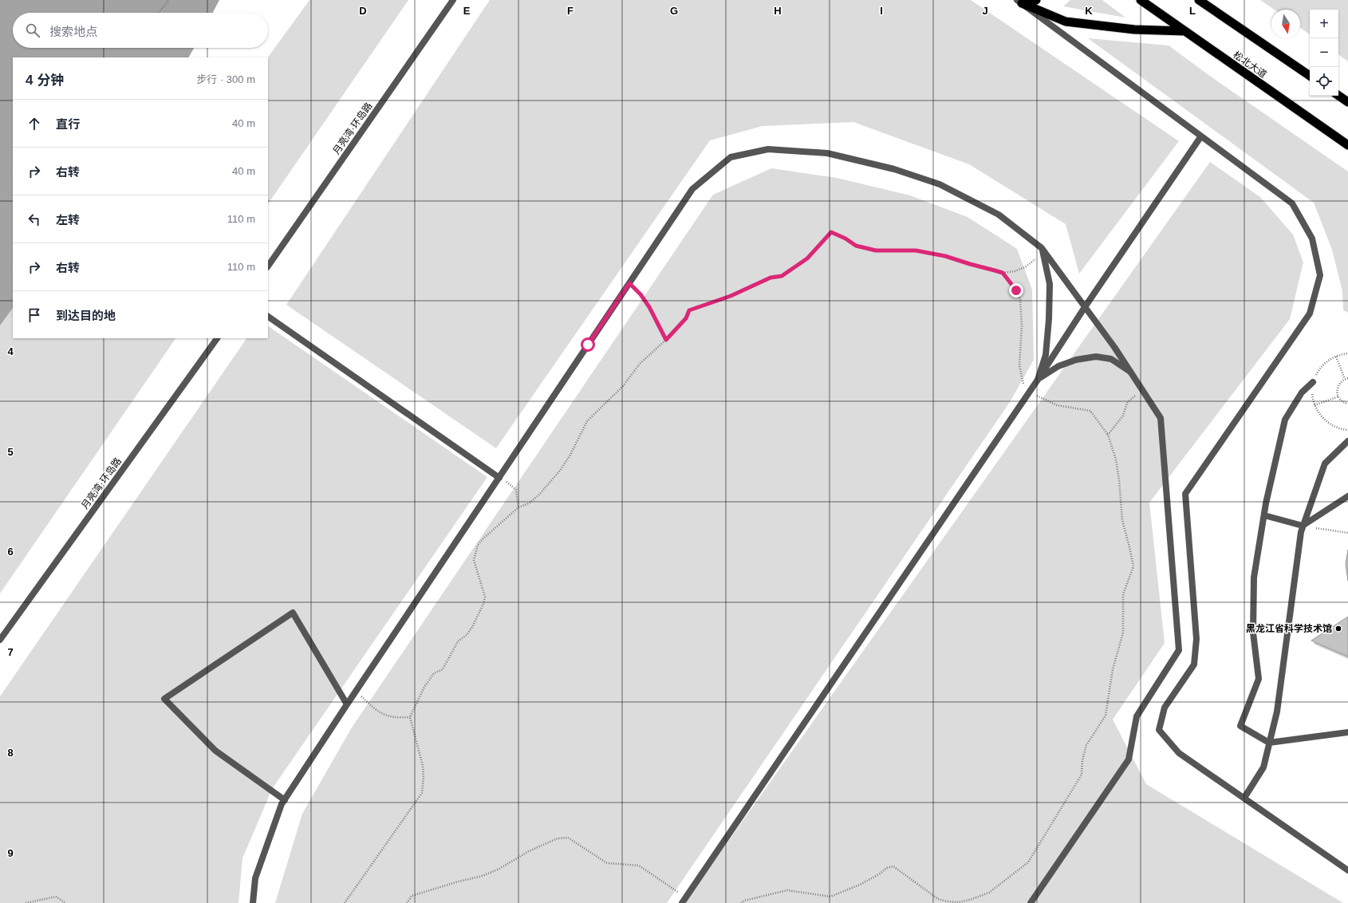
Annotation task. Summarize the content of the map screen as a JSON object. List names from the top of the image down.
{
  "streets": {
    "highway": ["松北大道"],
    "street": ["月亮湾·环岛路"]
  },
  "places": ["黑龙江省科学技术馆"],
  "north": "bottom",
  "page": {
    "map_buttons": ["+", "−"],
    "search": "搜索地点",
    "heading": ["4 分钟", "步行 · 300 m"],
    "list": [
      ["直行", "40 m"],
      ["右转", "40 m"],
      ["左转", "110 m"],
      ["右转", "110 m"],
      "到达目的地"
    ]
  },
  "grid": {
    "columns": [
      "D",
      "E",
      "F",
      "G",
      "H",
      "I",
      "J",
      "K",
      "L"
    ],
    "rows": [
      "4",
      "5",
      "6",
      "7",
      "8",
      "9"
    ]
  }
}
